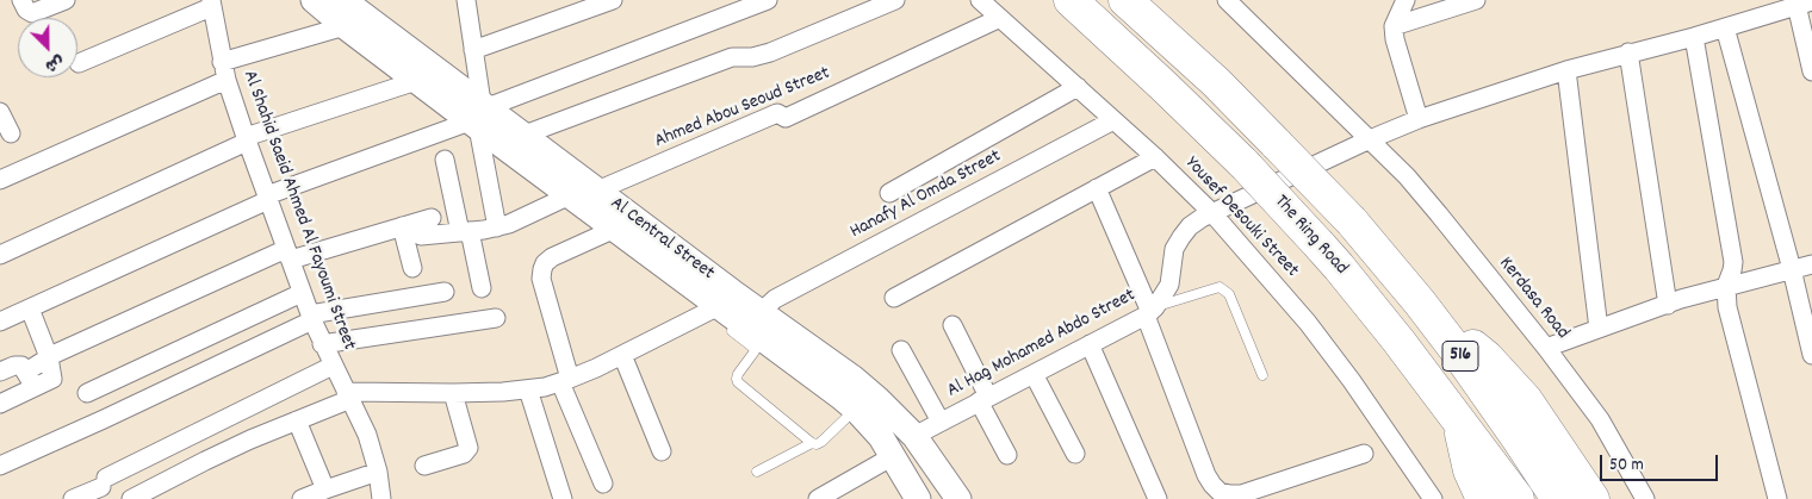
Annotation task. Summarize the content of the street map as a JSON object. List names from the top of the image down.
{
  "streets": {
    "highway": ["The Ring Road", "516"],
    "street": [
      "Ahmed Abou Seoud Street",
      "Hanafy Al Omda Street",
      "Al Shahid Saeid Ahmed Al Fayoumi Street",
      "Yousef Desouki Street",
      "Al Central Street",
      "Kerdasa Road",
      "Al Hag Mohamed Abdo Street"
    ]
  },
  "crossings": [
    ["Ahmed Abou Seoud Street", "Yousef Desouki Street"],
    ["Ahmed Abou Seoud Street", "Al Central Street"],
    ["Hanafy Al Omda Street", "Yousef Desouki Street"],
    ["Hanafy Al Omda Street", "Al Central Street"],
    ["Yousef Desouki Street", "Al Hag Mohamed Abdo Street"],
    ["Al Central Street", "Al Hag Mohamed Abdo Street"],
    ["Kerdasa Road", "Al Hag Mohamed Abdo Street"]
  ],
  "scale_bar": "50 m",
  "north": "bottom right"
}
